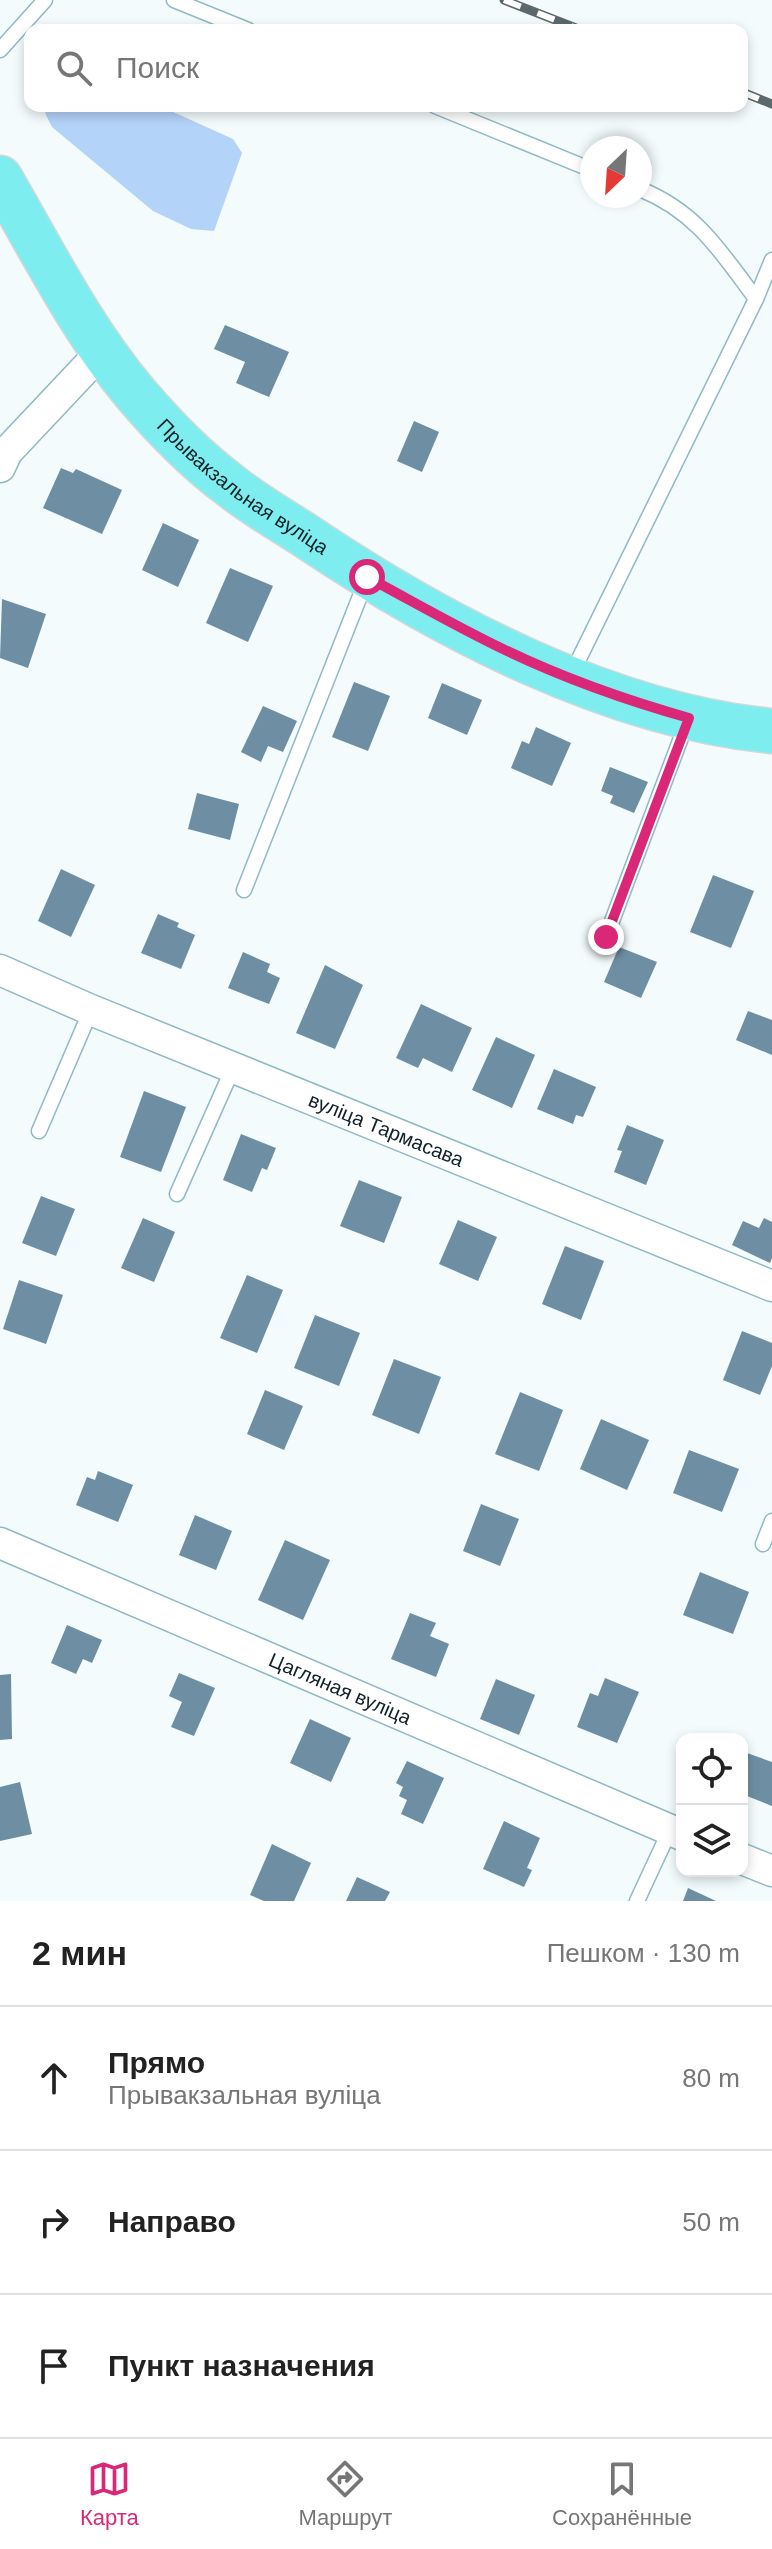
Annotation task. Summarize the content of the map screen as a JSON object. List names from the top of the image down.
{
  "streets": {
    "main road": ["Прывакзальная вуліца"],
    "street": ["вуліца Тармасава", "Цагляная вуліца"]
  },
  "north": "bottom left",
  "page": {
    "search": "Поиск",
    "heading": ["2 мин", "Пешком · 130 m"],
    "list": [
      ["Прямо", "Прывакзальная вуліца", "80 m"],
      ["Направо", "50 m"],
      "Пункт назначения"
    ],
    "nav": ["Карта", "Маршрут", "Сохранённые"]
  }
}
